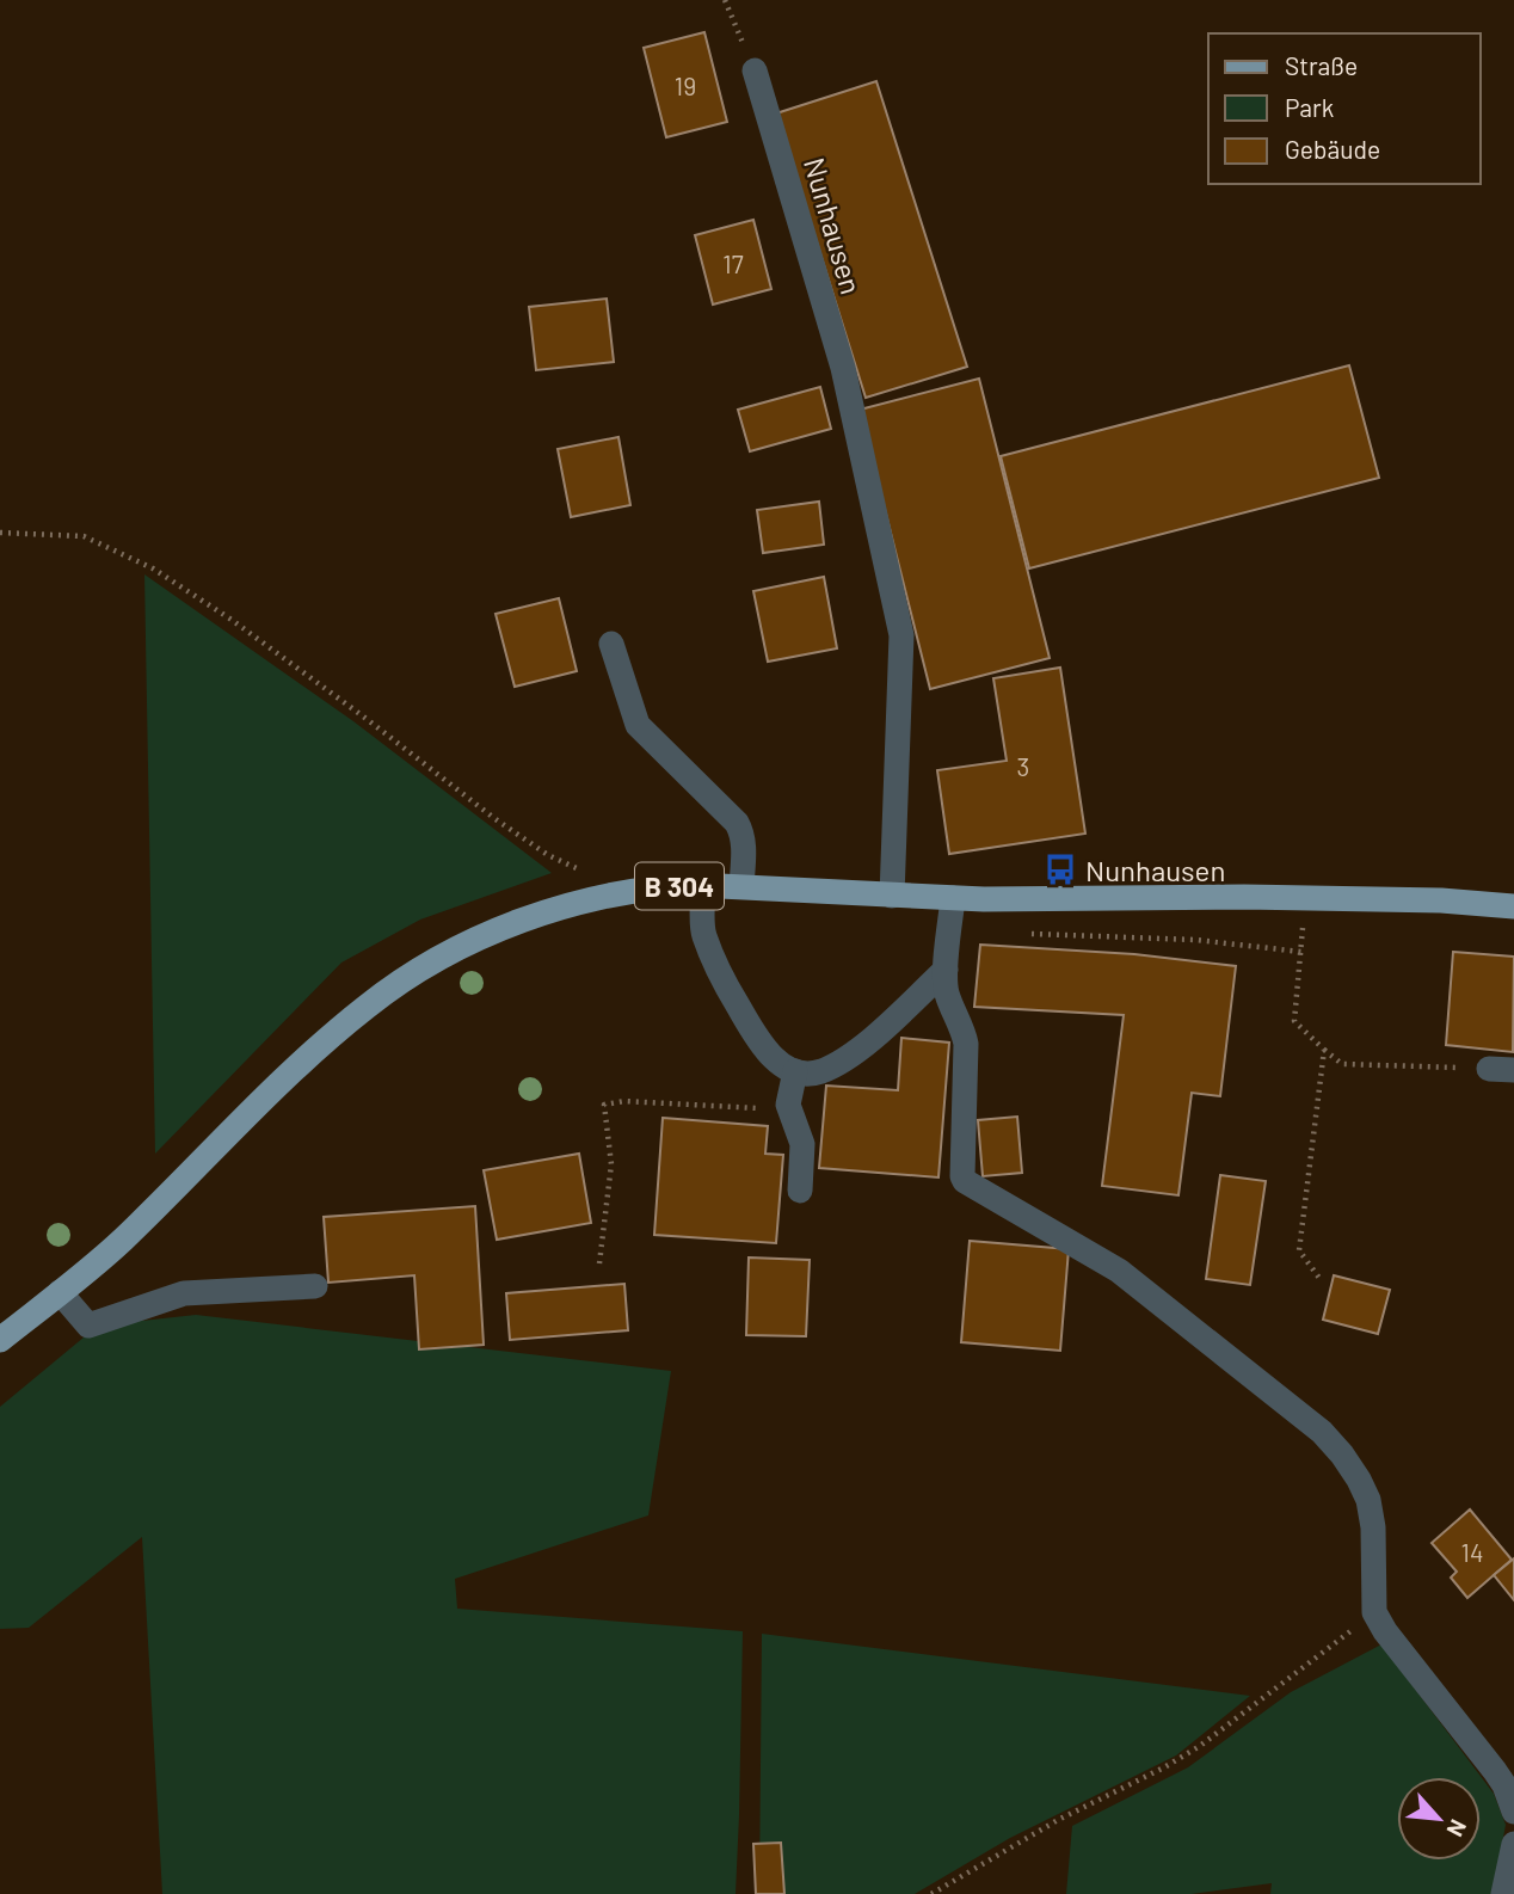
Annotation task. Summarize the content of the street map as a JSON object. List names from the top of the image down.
{
  "streets": {
    "main road": ["B 304"],
    "street": ["Nunhausen"]
  },
  "crossings": [
    ["Nunhausen", "B 304"]
  ],
  "places": {
    "bus stop": ["Nunhausen"]
  },
  "house_numbers": [
    "19",
    "17",
    "3",
    "14"
  ],
  "legend": ["Straße", "Park", "Gebäude"],
  "north": "bottom right"
}
